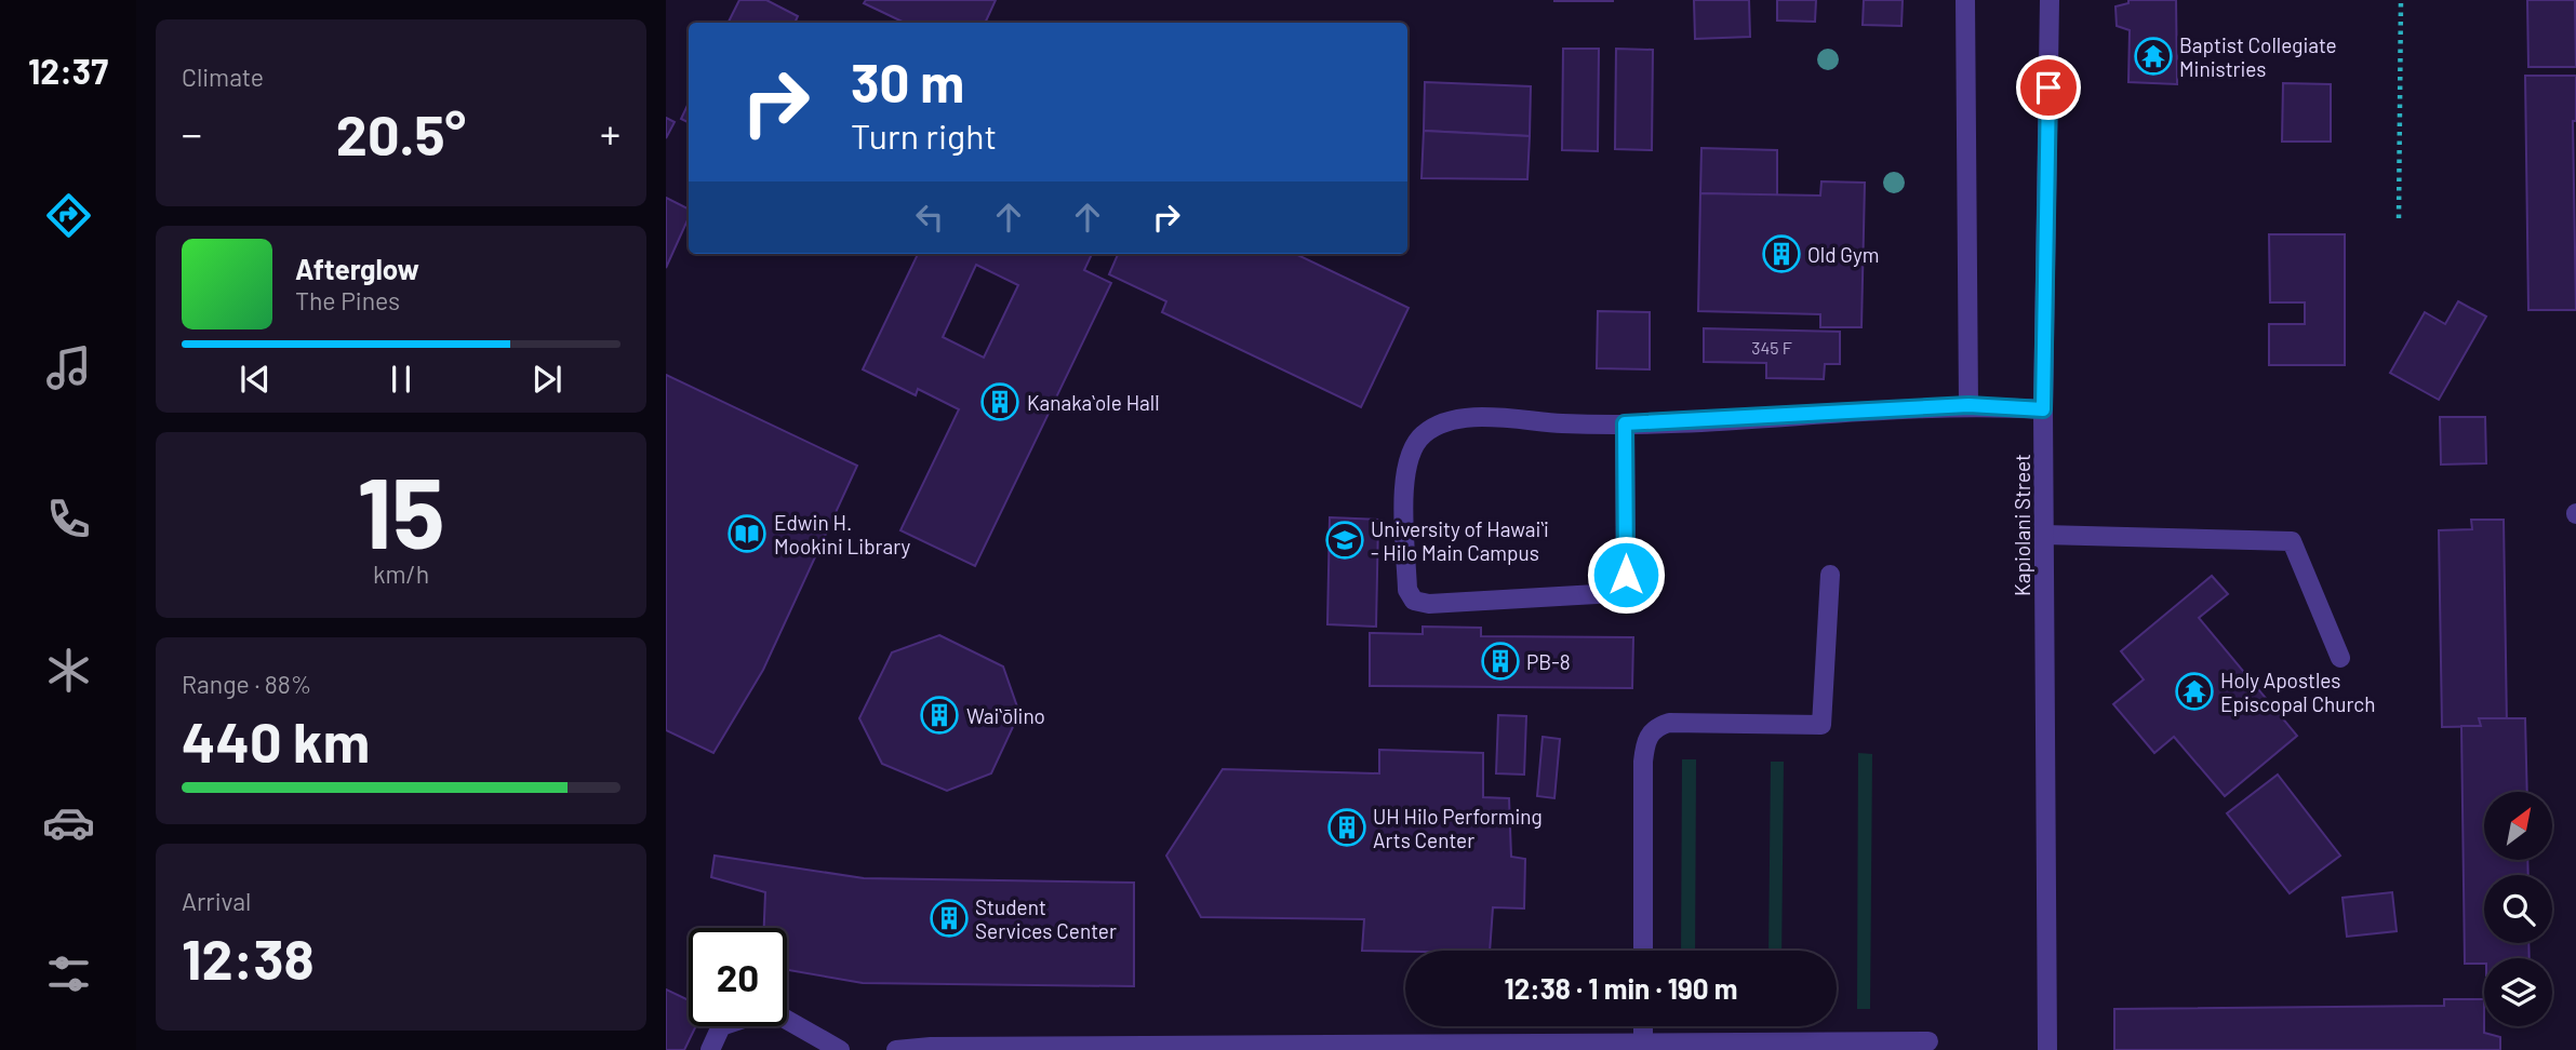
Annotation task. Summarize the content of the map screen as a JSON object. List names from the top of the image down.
{
  "streets": {
    "street": ["Kapiolani Street"]
  },
  "places": {
    "temple": ["Baptist Collegiate Ministries", "Holy Apostles Episcopal Church"],
    "building": [
      "Old Gym",
      "Kanakaʻole Hall",
      "PB-8",
      "Waiʻōlino",
      "UH Hilo Performing Arts Center",
      "Student Services Center"
    ],
    "library": ["Edwin H. Mookini Library"],
    "school or university": ["University of Hawaiʻi - Hilo Main Campus"]
  },
  "house_numbers": ["345 F"],
  "north": "top right",
  "page": {
    "tabs": "12:37",
    "tile": [
      "Climate",
      ["15", "km/h"],
      ["Range · 88%", "440 km"],
      ["Arrival", "12:38"]
    ],
    "turn": ["30 m", "Turn right"],
    "heat": ["−", "20.5°", "+"],
    "song": ["Afterglow", "The Pines"],
    "limit": "20",
    "trip": "12:38 · 1 min · 190 m"
  }
}
